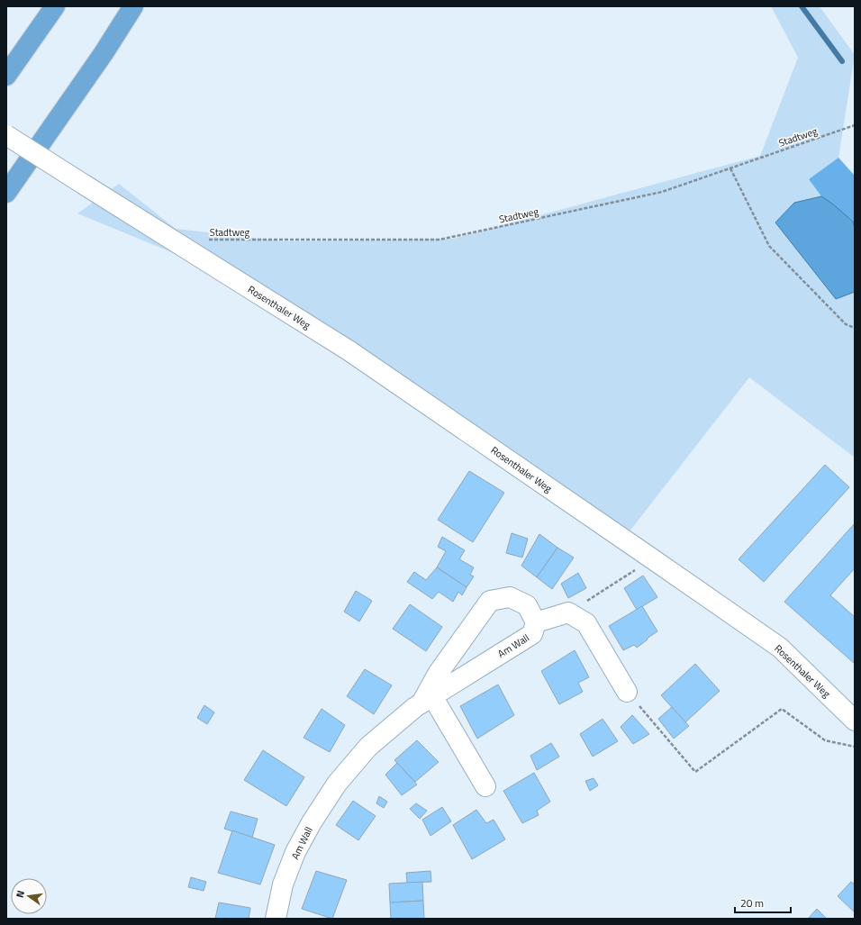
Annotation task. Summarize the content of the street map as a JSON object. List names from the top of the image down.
{
  "streets": {
    "street": ["Rosenthaler Weg", "Am Wall"],
    "path": ["Stadtweg"]
  },
  "scale_bar": "20 m",
  "north": "left"
}
